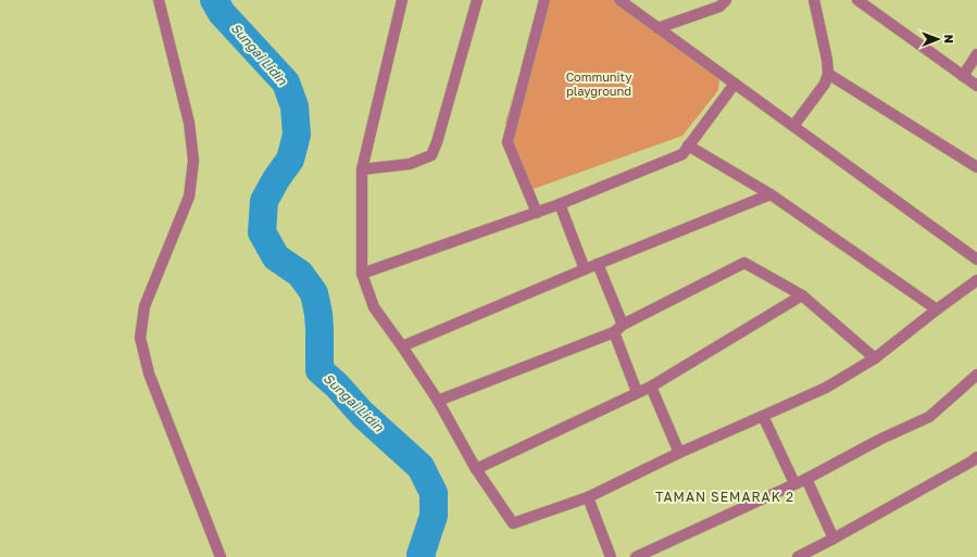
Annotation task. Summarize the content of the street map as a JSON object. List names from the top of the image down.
{
  "districts": ["TAMAN SEMARAK 2"],
  "water": ["Sungai Lidin"],
  "parks": ["Community playground"],
  "north": "right"
}
